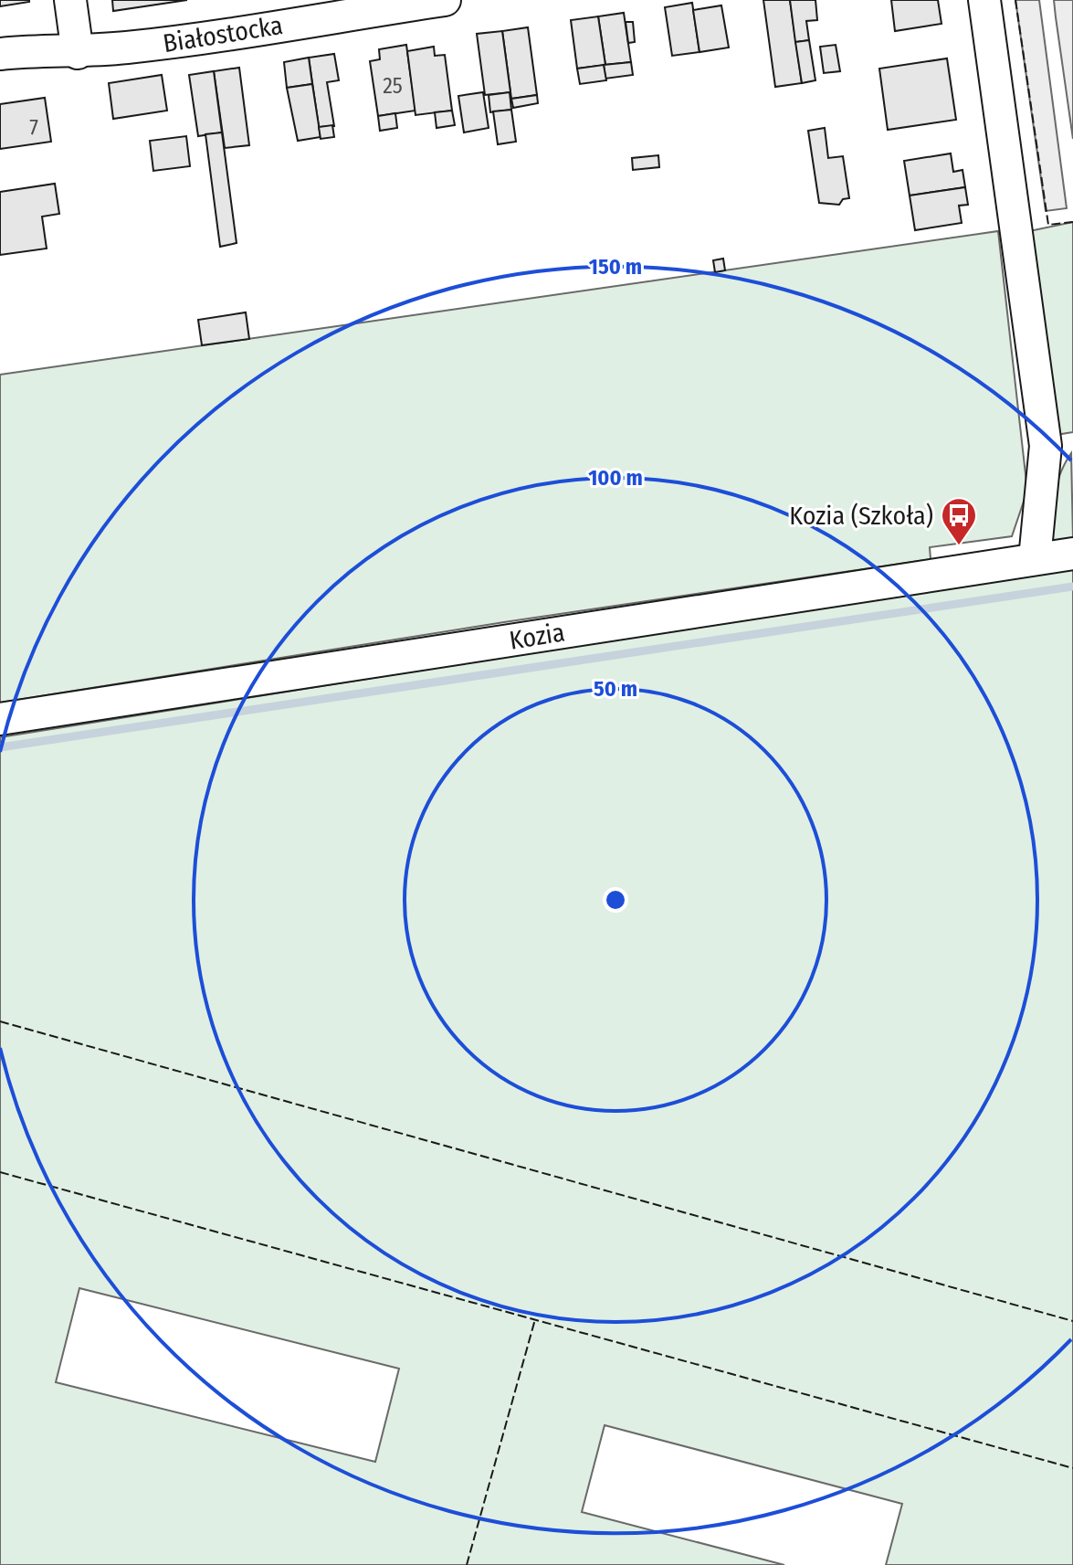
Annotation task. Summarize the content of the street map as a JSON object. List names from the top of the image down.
{
  "streets": {
    "street": ["Białostocka", "Kozia"]
  },
  "places": {
    "bus stop": ["Kozia (Szkoła)"]
  },
  "house_numbers": ["25", "7"],
  "rings": ["150 m", "100 m", "50 m"]
}
